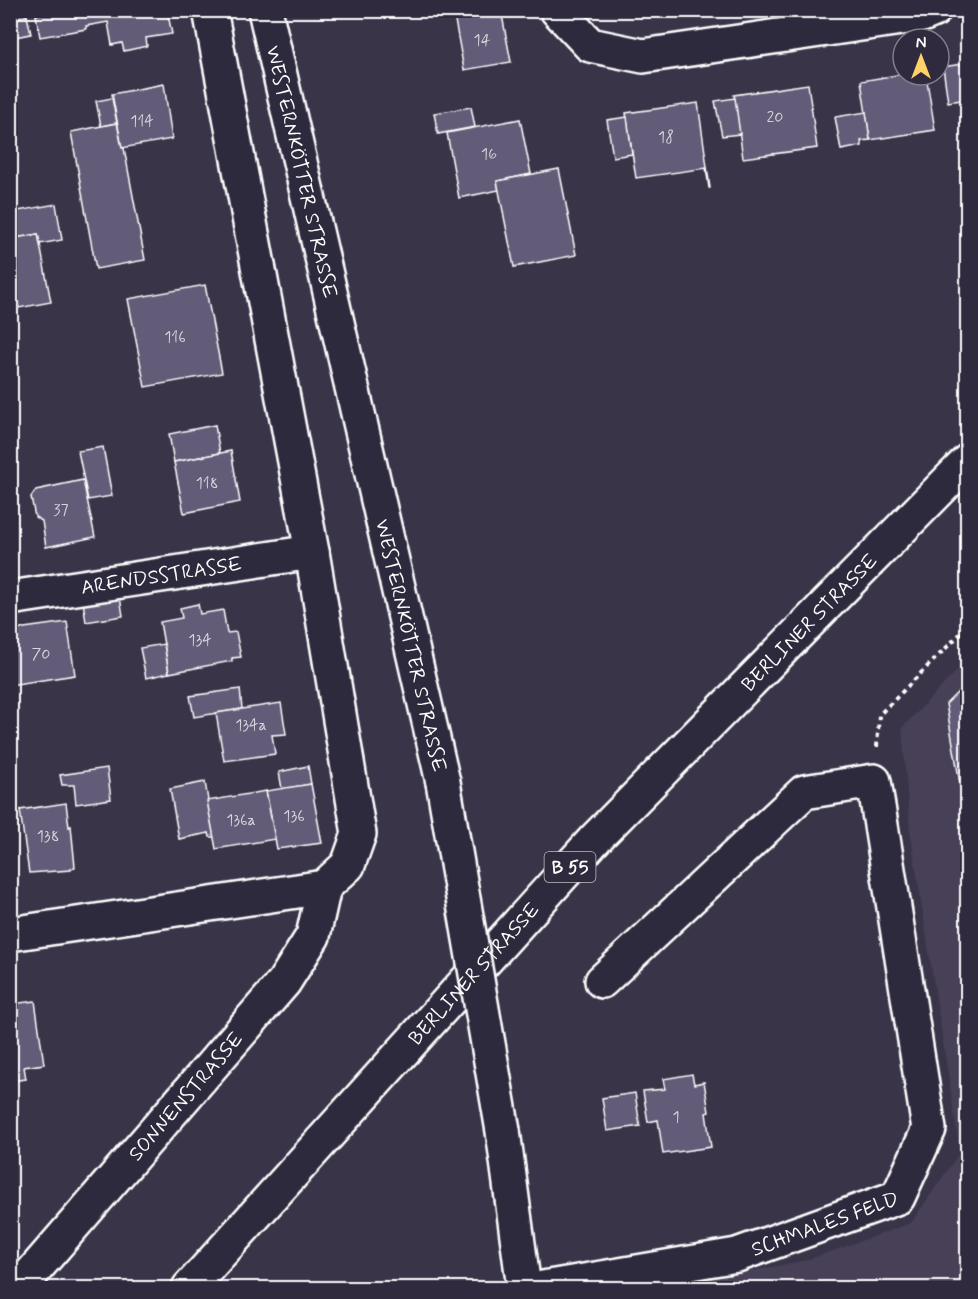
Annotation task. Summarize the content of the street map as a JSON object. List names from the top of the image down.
{
  "streets": {
    "street": [
      "WESTERNKÖTTER STRASSE",
      "ARENDSSTRASSE",
      "BERLINER STRASSE",
      "B 55",
      "SONNENSTRASSE",
      "SCHMALES FELD"
    ]
  },
  "house_numbers": [
    "14",
    "20",
    "114",
    "18",
    "16",
    "116",
    "118",
    "37",
    "134",
    "70",
    "134a",
    "136",
    "136a",
    "138",
    "1"
  ],
  "north": "top"
}
